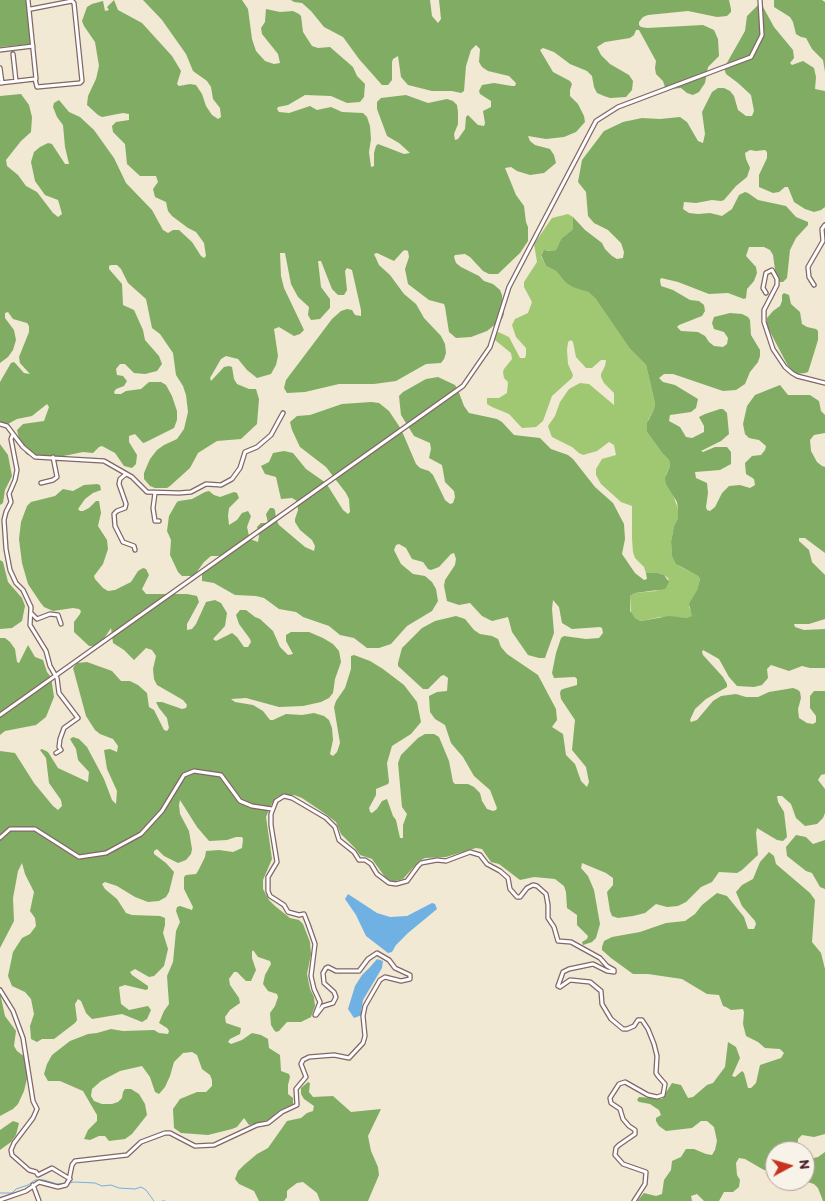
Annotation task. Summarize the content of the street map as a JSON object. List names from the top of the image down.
{
  "north": "right"
}
